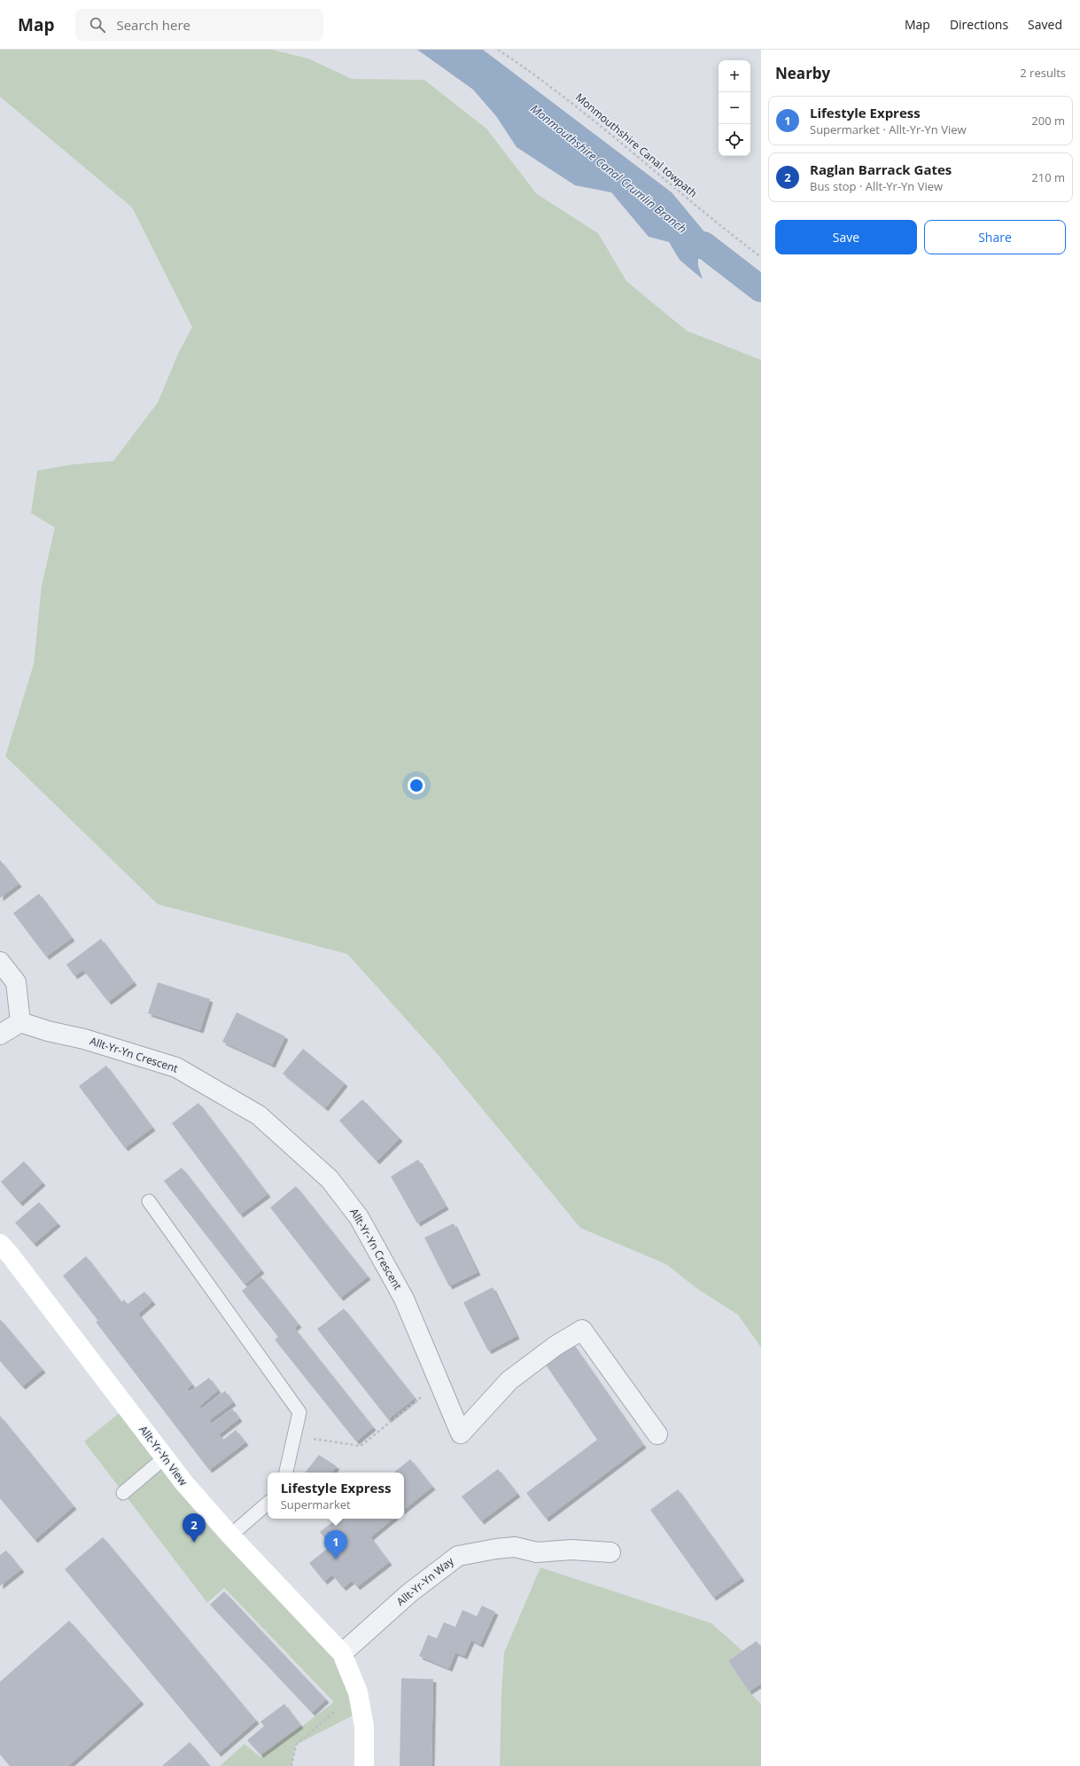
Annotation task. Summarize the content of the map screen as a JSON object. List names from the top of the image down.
{
  "streets": {
    "street": ["Allt-Yr-Yn Crescent", "Allt-Yr-Yn View", "Allt-Yr-Yn Way"],
    "path": ["Monmouthshire Canal towpath"]
  },
  "crossings": [
    ["Allt-Yr-Yn View", "Allt-Yr-Yn Way"]
  ],
  "water": ["Monmouthshire Canal Crumlin Branch"],
  "page": {
    "header": "Map",
    "search": "Search here",
    "nav": ["Map", "Directions", "Saved"],
    "heading": ["Nearby", "2 results"],
    "map_buttons": ["+", "−"],
    "list": [
      {
        "mark": "1",
        "name": "Lifestyle Express",
        "note": "Supermarket · Allt-Yr-Yn View",
        "value": "200 m"
      },
      {
        "mark": "2",
        "name": "Raglan Barrack Gates",
        "note": "Bus stop · Allt-Yr-Yn View",
        "value": "210 m"
      }
    ],
    "buttons": ["Save", "Share"],
    "popup": ["Lifestyle Express", "Supermarket"],
    "pins": ["2", "1"]
  }
}
